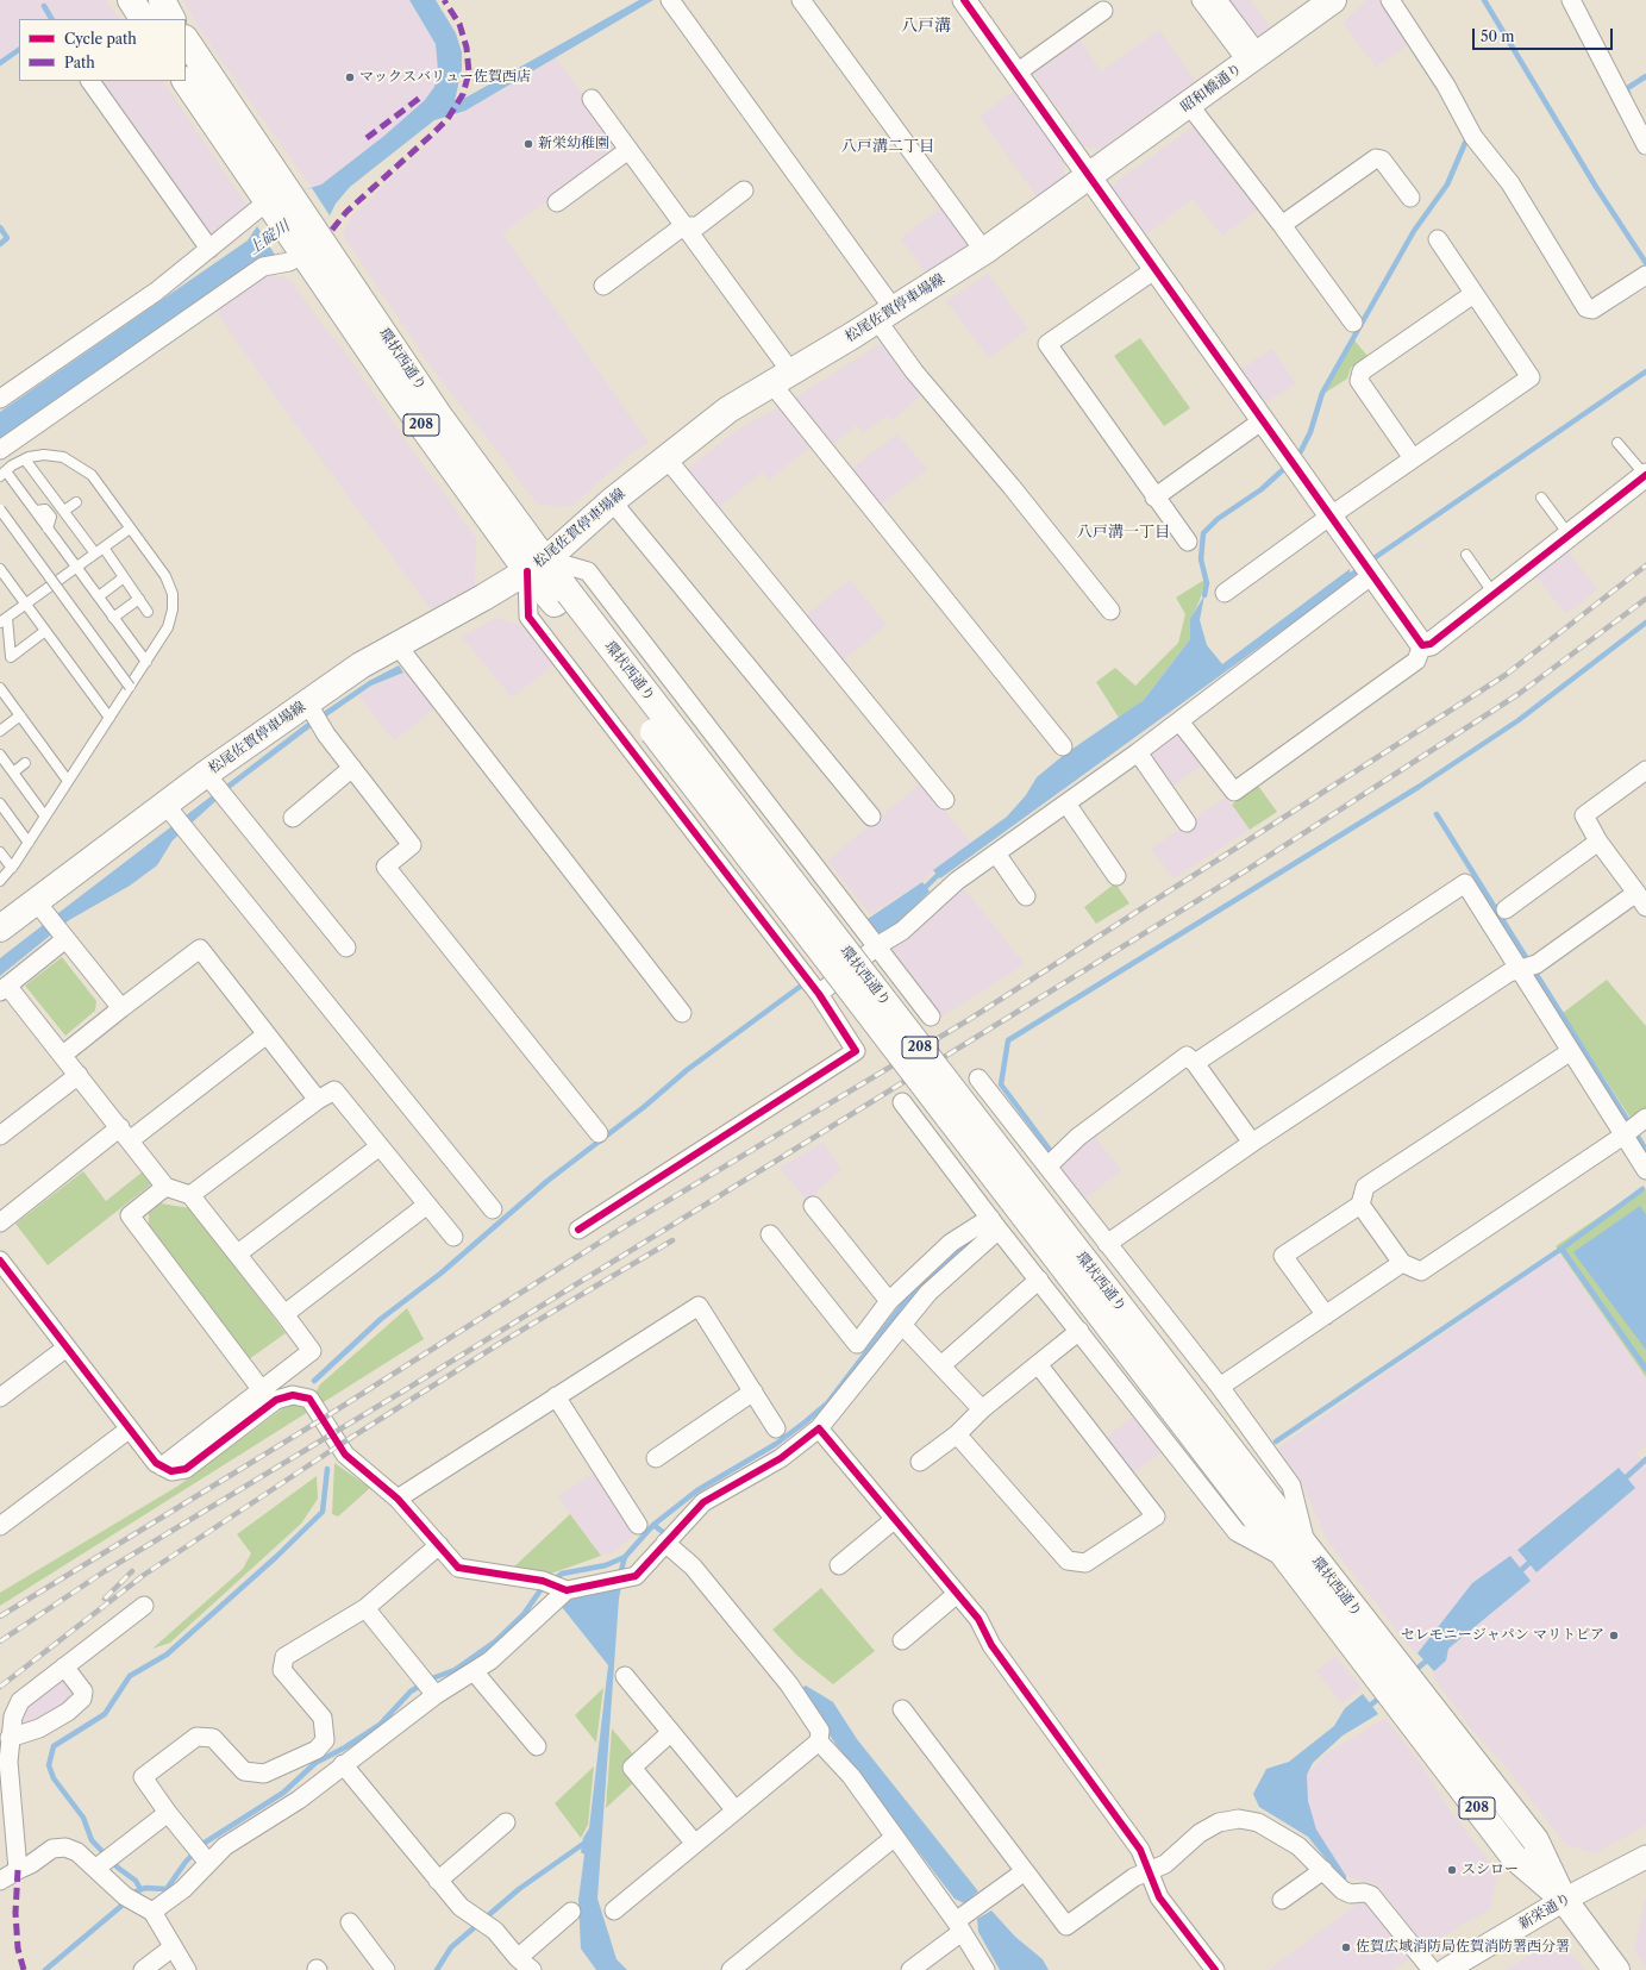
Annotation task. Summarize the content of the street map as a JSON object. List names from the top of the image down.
{
  "streets": {
    "main road": [
      "昭和橋通り",
      "松尾佐賀停車場線",
      "環状西通り",
      "208"
    ],
    "street": ["新栄通り"]
  },
  "crossings": [
    ["昭和橋通り", "松尾佐賀停車場線"],
    ["松尾佐賀停車場線", "環状西通り"],
    ["環状西通り", "新栄通り"]
  ],
  "districts": ["八戸溝", "八戸溝二丁目", "八戸溝一丁目"],
  "water": ["上碇川"],
  "places": [
    "マックスバリュー佐賀西店",
    "新栄幼稚園",
    "セレモニージャパン マリトピア",
    "スシロー",
    "佐賀広域消防局佐賀消防署西分署"
  ],
  "legend": ["Cycle path", "Path"],
  "scale_bar": "50 m"
}
